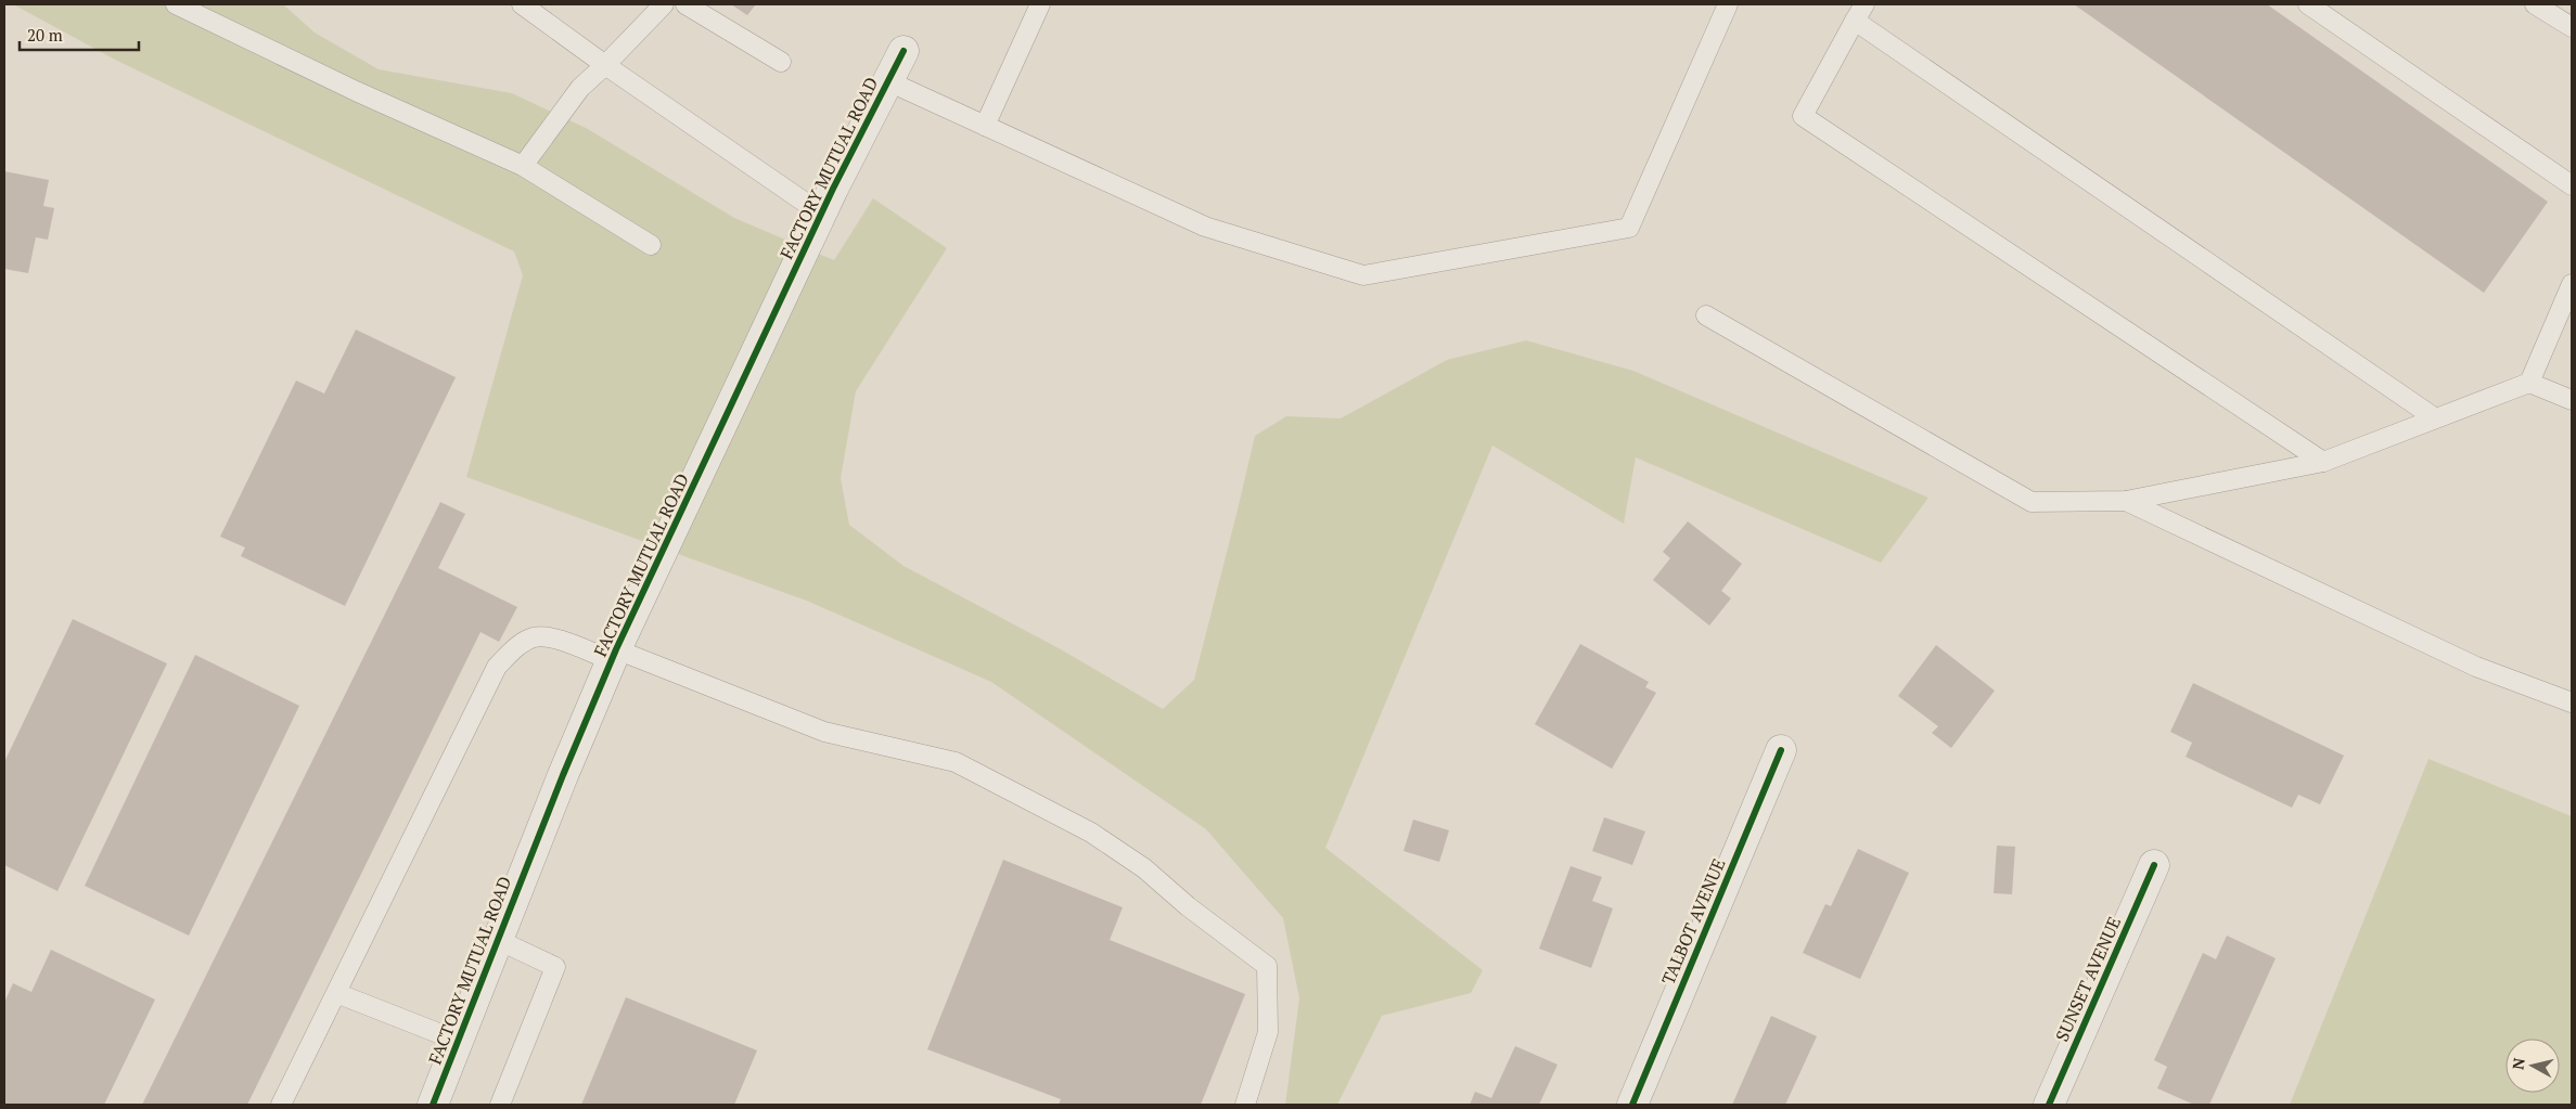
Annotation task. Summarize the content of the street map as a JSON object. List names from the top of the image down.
{
  "streets": {
    "street": ["FACTORY MUTUAL ROAD", "TALBOT AVENUE", "SUNSET AVENUE"]
  },
  "scale_bar": "20 m",
  "north": "left"
}
